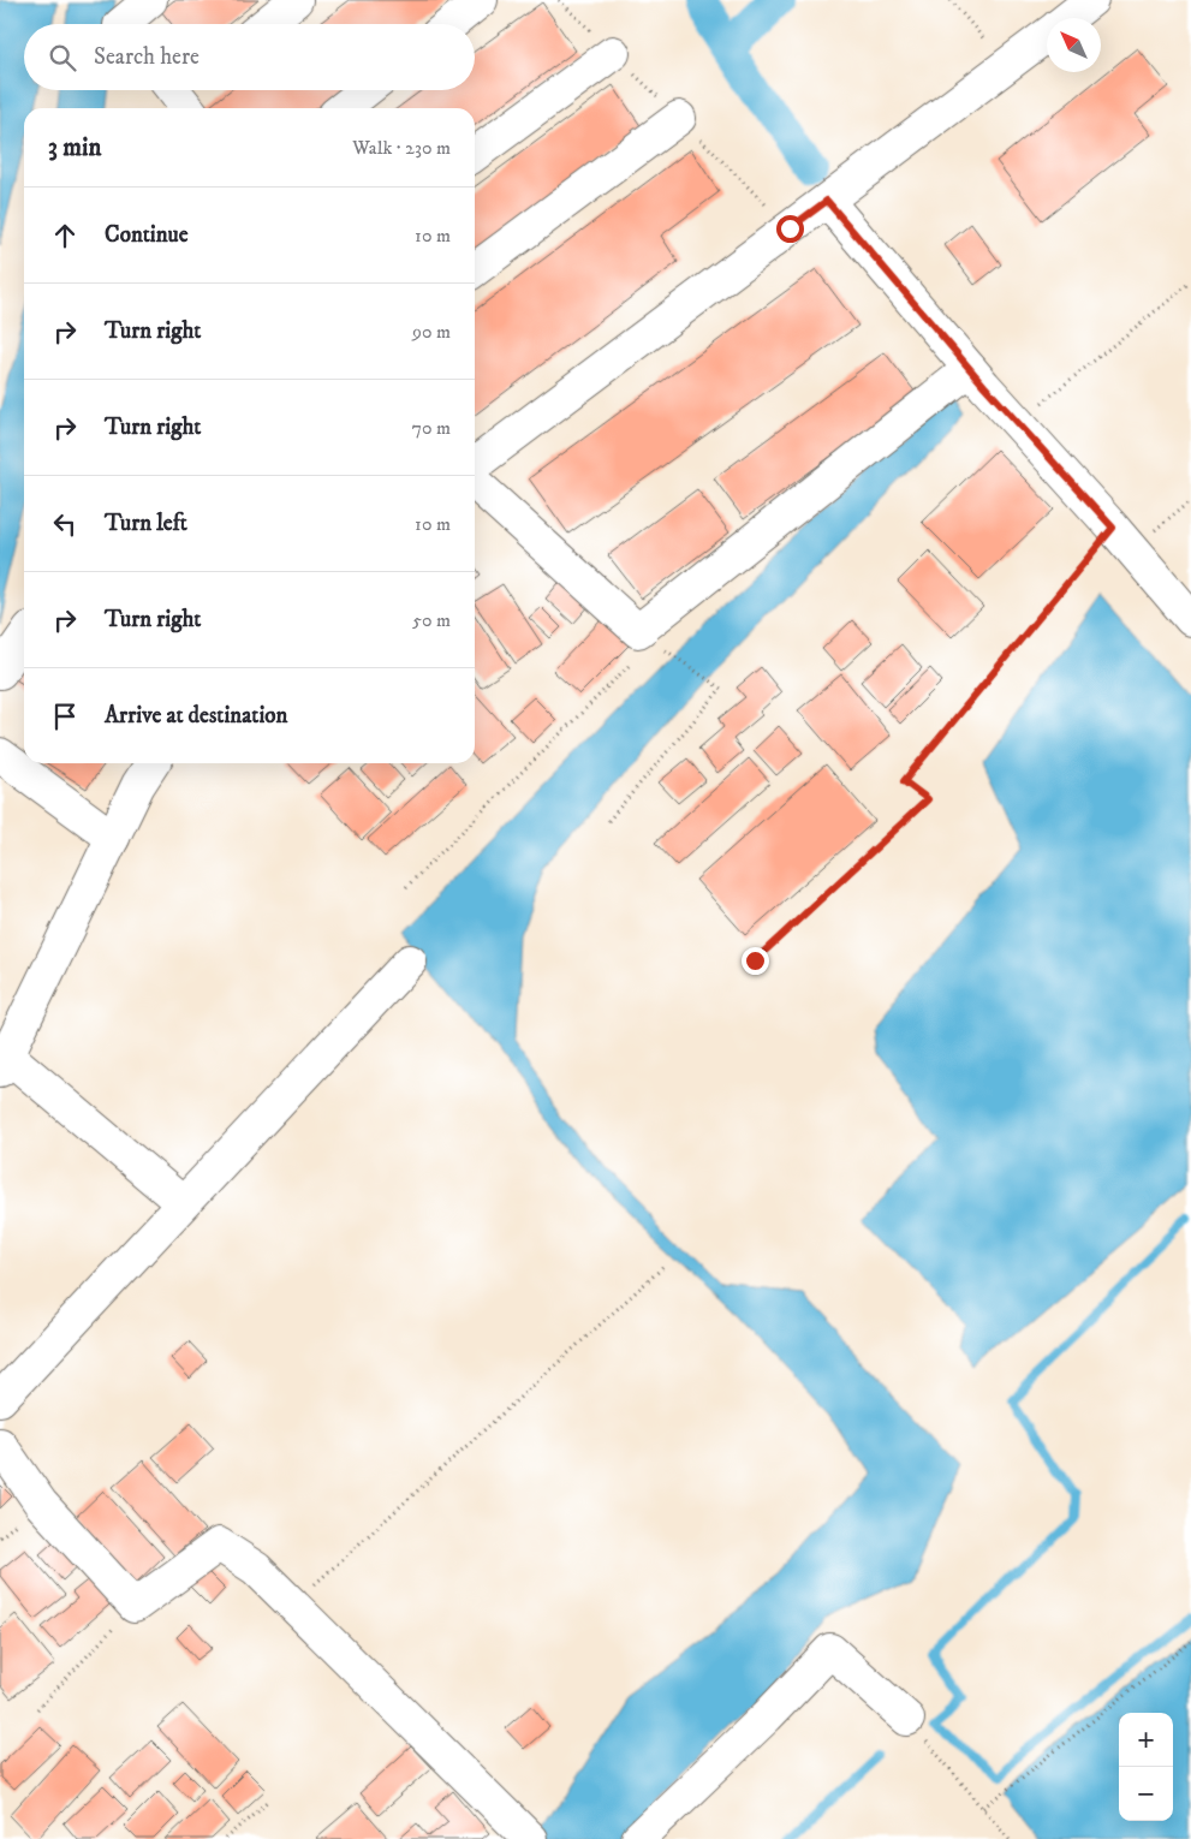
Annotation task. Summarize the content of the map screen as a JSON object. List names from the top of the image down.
{
  "north": "top left",
  "page": {
    "search": "Search here",
    "heading": ["3 min", "Walk · 230 m"],
    "list": [
      ["Continue", "10 m"],
      ["Turn right", "90 m"],
      ["Turn right", "70 m"],
      ["Turn left", "10 m"],
      ["Turn right", "50 m"],
      "Arrive at destination"
    ],
    "map_buttons": ["+", "−"]
  }
}
